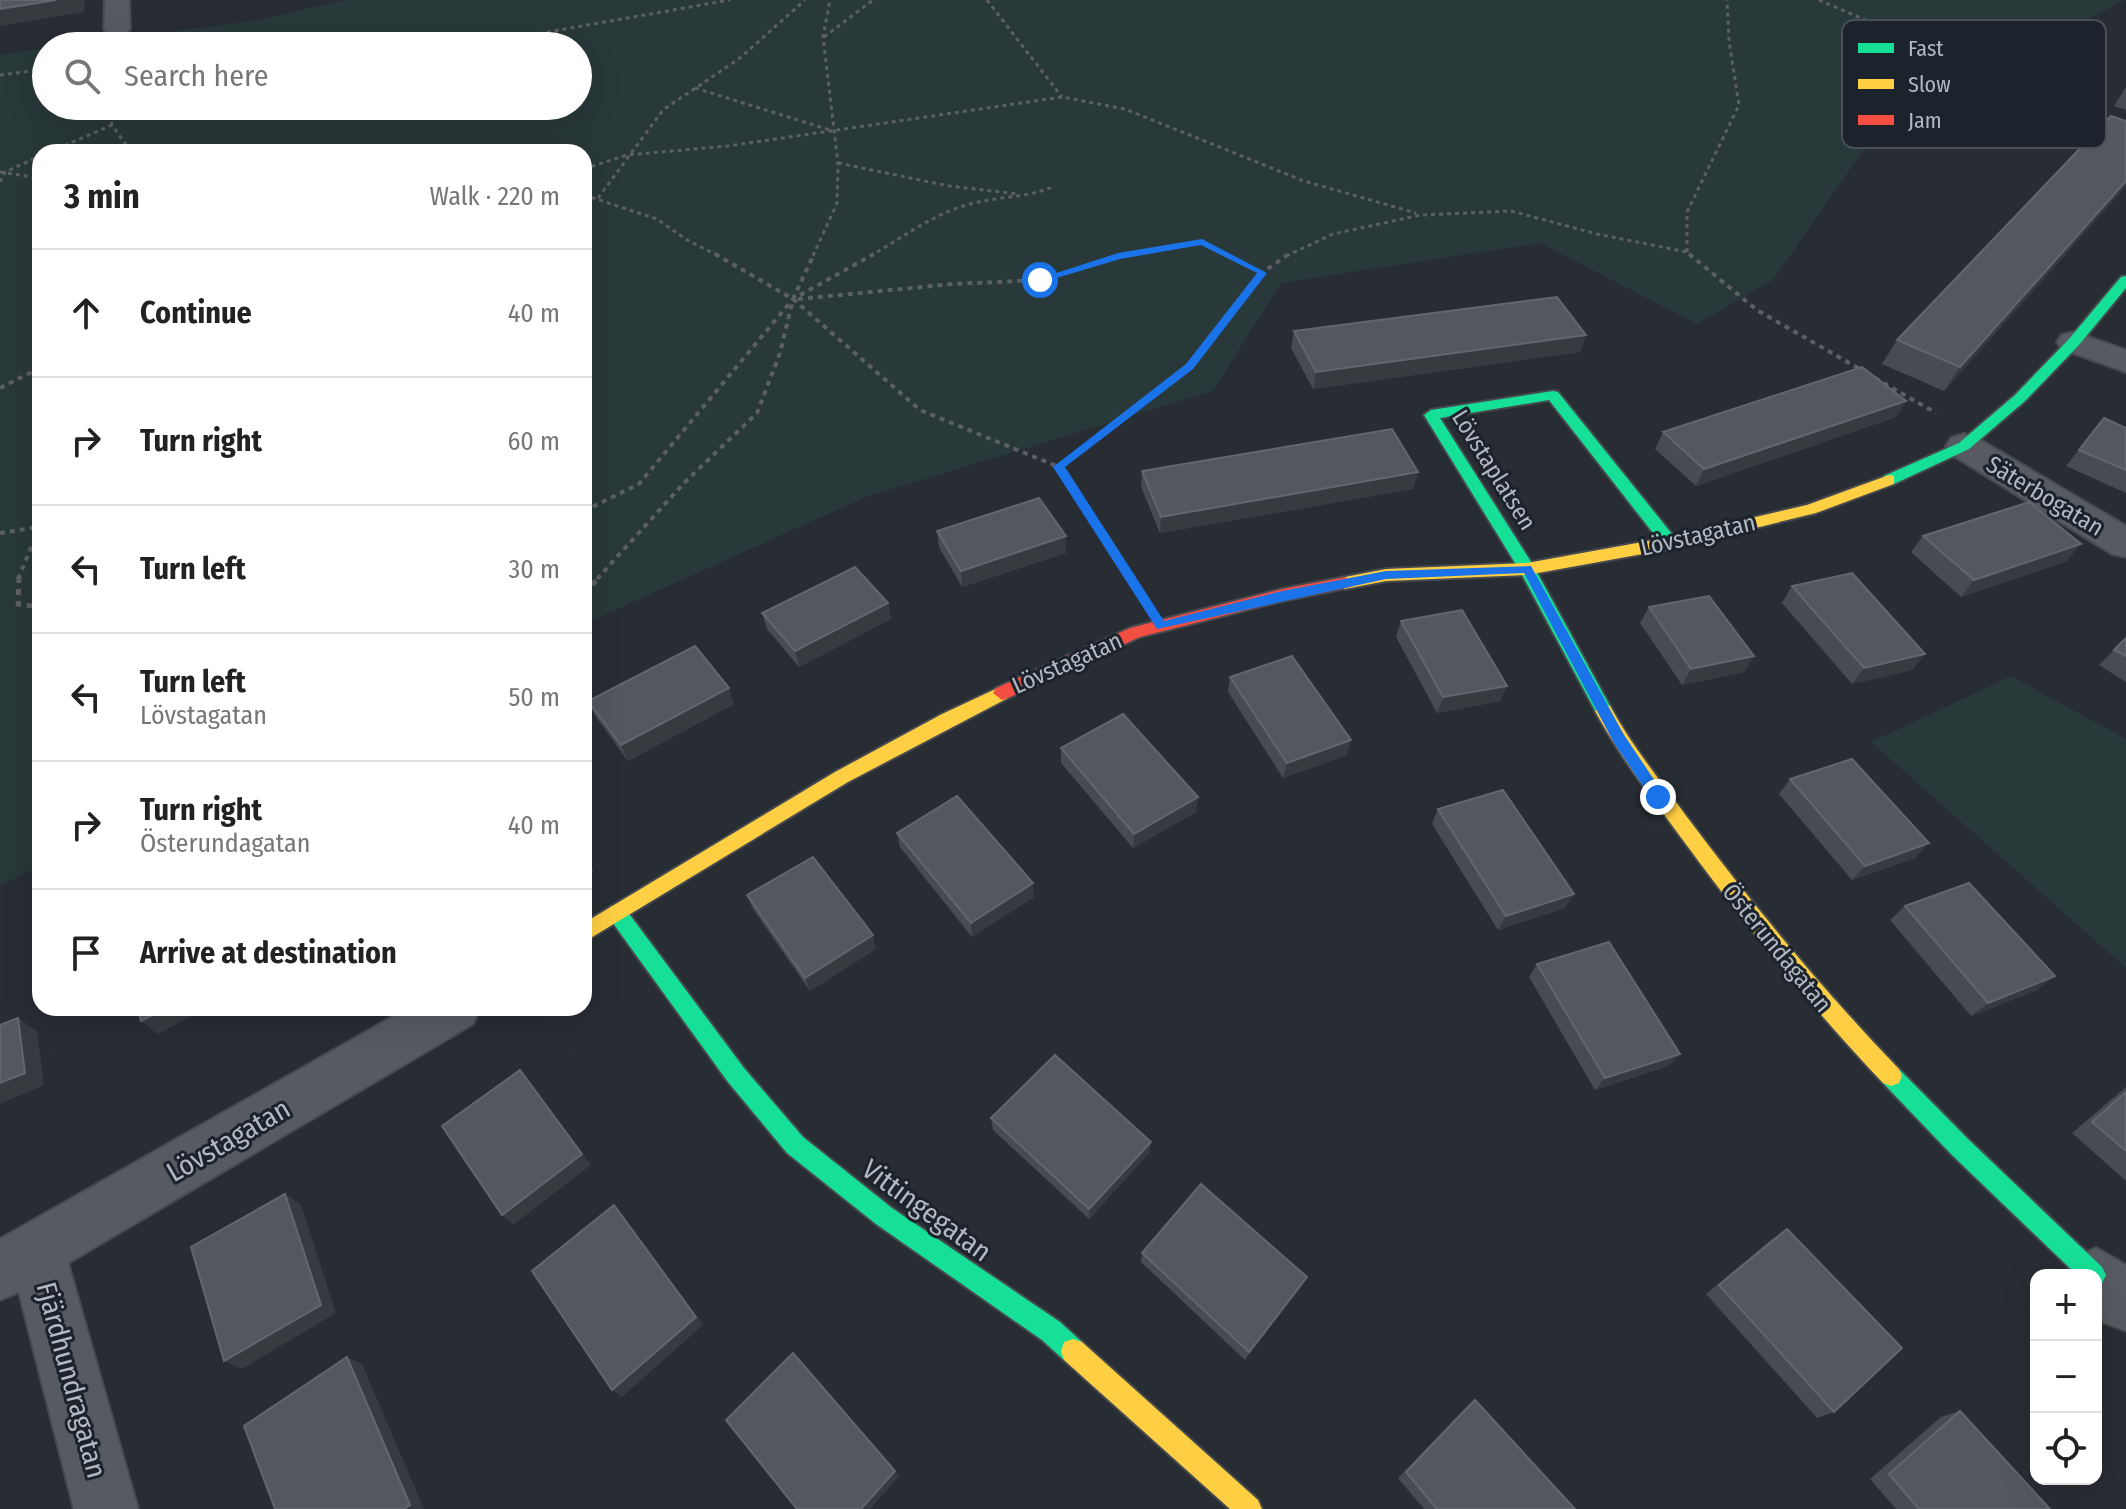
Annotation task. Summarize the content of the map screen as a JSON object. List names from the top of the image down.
{
  "streets": {
    "street": [
      "Lövstaplatsen",
      "Säterbogatan",
      "Lövstagatan",
      "Österundagatan",
      "Vittingegatan",
      "Fjärdhundragatan"
    ]
  },
  "crossings": [
    ["Lövstaplatsen", "Lövstagatan"],
    ["Lövstaplatsen", "Österundagatan"],
    ["Säterbogatan", "Lövstagatan"],
    ["Lövstagatan", "Österundagatan"],
    ["Lövstagatan", "Vittingegatan"],
    ["Lövstagatan", "Fjärdhundragatan"]
  ],
  "legend": ["Fast", "Slow", "Jam"],
  "page": {
    "search": "Search here",
    "heading": ["3 min", "Walk · 220 m"],
    "list": [
      ["Continue", "40 m"],
      ["Turn right", "60 m"],
      ["Turn left", "30 m"],
      ["Turn left", "Lövstagatan", "50 m"],
      ["Turn right", "Österundagatan", "40 m"],
      "Arrive at destination"
    ],
    "map_buttons": ["+", "−"]
  }
}
